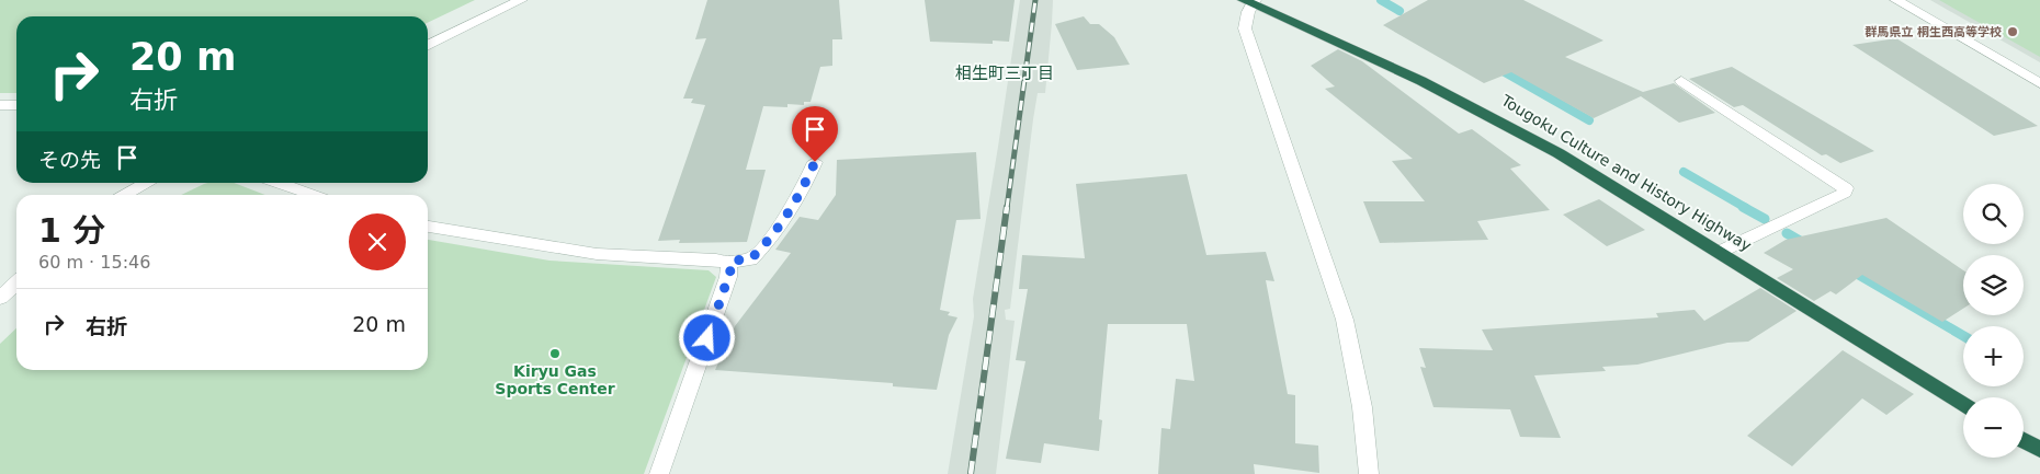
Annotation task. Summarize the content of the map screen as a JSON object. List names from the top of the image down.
{
  "streets": {
    "highway": ["Tougoku Culture and History Highway"]
  },
  "districts": ["相生町三丁目"],
  "places": ["群馬県立 桐生西高等学校", "Kiryu Gas Sports Center"],
  "page": {
    "turn": ["20 m", "右折"],
    "then": "その先",
    "map_buttons": ["+", "−"],
    "heading": ["1 分", "60 m · 15:46"],
    "list": [
      {
        "name": "右折",
        "value": "20 m"
      }
    ]
  }
}
